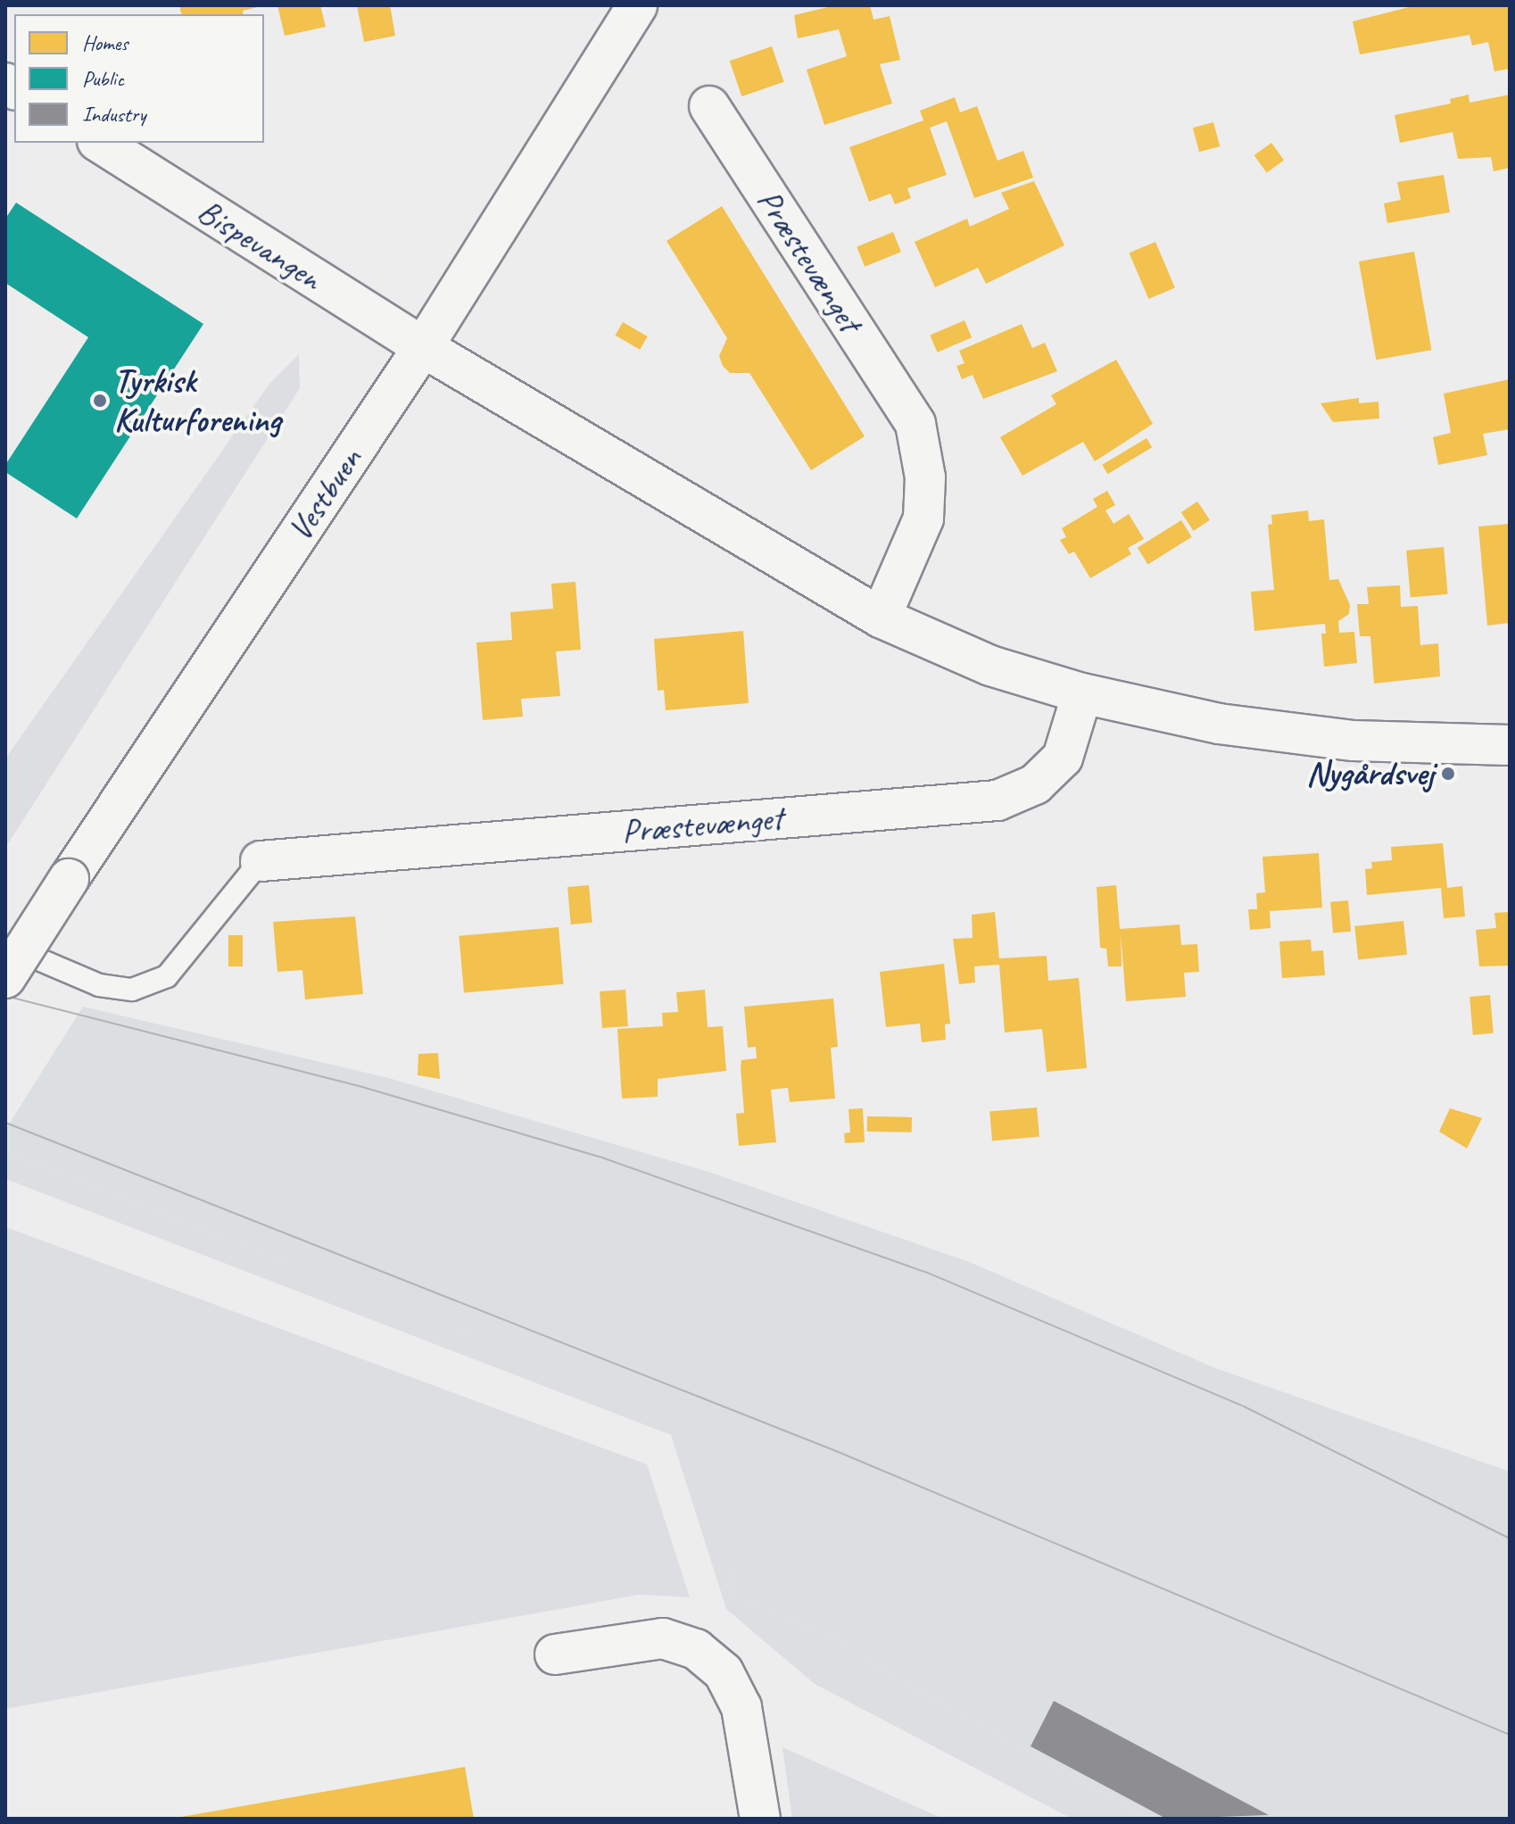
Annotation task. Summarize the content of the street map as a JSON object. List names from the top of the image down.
{
  "streets": {
    "street": ["Bispevangen", "Præstevænget", "Vestbuen"]
  },
  "crossings": [
    ["Bispevangen", "Vestbuen"]
  ],
  "places": ["Tyrkisk Kulturforening", "Nygårdsvej"],
  "legend": ["Homes", "Public", "Industry"]
}
